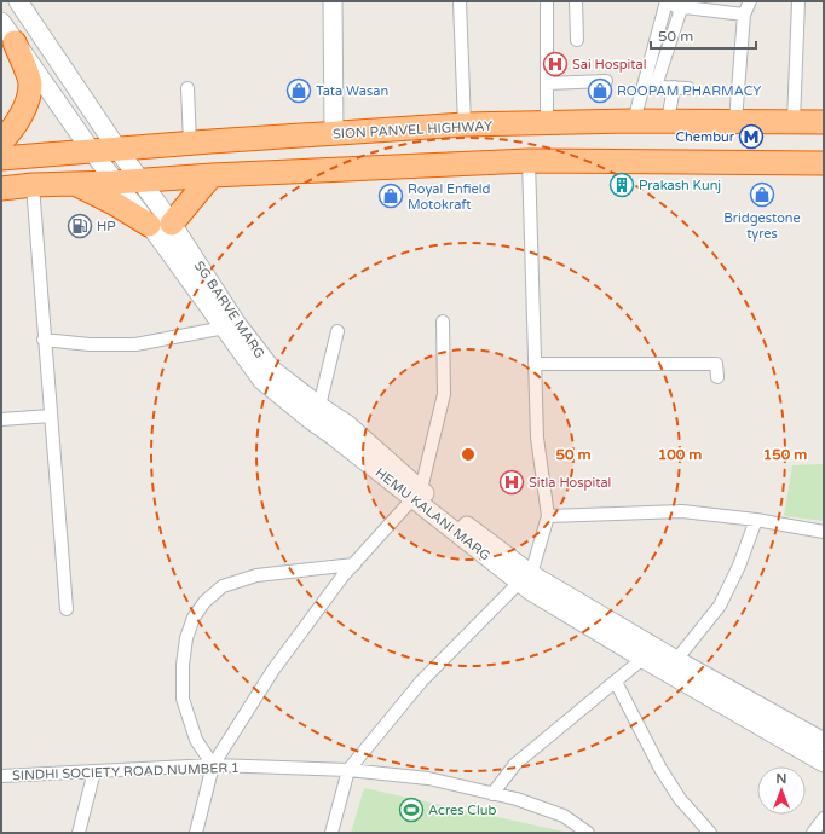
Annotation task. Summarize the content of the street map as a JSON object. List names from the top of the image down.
{
  "streets": {
    "highway": ["SION PANVEL HIGHWAY"],
    "main road": ["SG BARVE MARG", "HEMU KALANI MARG"],
    "street": ["SINDHI SOCIETY ROAD NUMBER 1"]
  },
  "crossings": [
    ["SION PANVEL HIGHWAY", "SG BARVE MARG"],
    ["SION PANVEL HIGHWAY", "HEMU KALANI MARG"],
    ["SG BARVE MARG", "HEMU KALANI MARG"]
  ],
  "places": {
    "hospital": ["Sai Hospital", "Sitla Hospital"],
    "shop": [
      "Tata Wasan",
      "ROOPAM PHARMACY",
      "Bridgestone tyres",
      "Royal Enfield Motokraft"
    ],
    "metro station": ["Chembur"],
    "building": ["Prakash Kunj"],
    "fuel station": ["HP"],
    "sports": ["Acres Club"]
  },
  "scale_bar": "50 m",
  "north": "top",
  "rings": ["50 m", "100 m", "150 m"]
}
